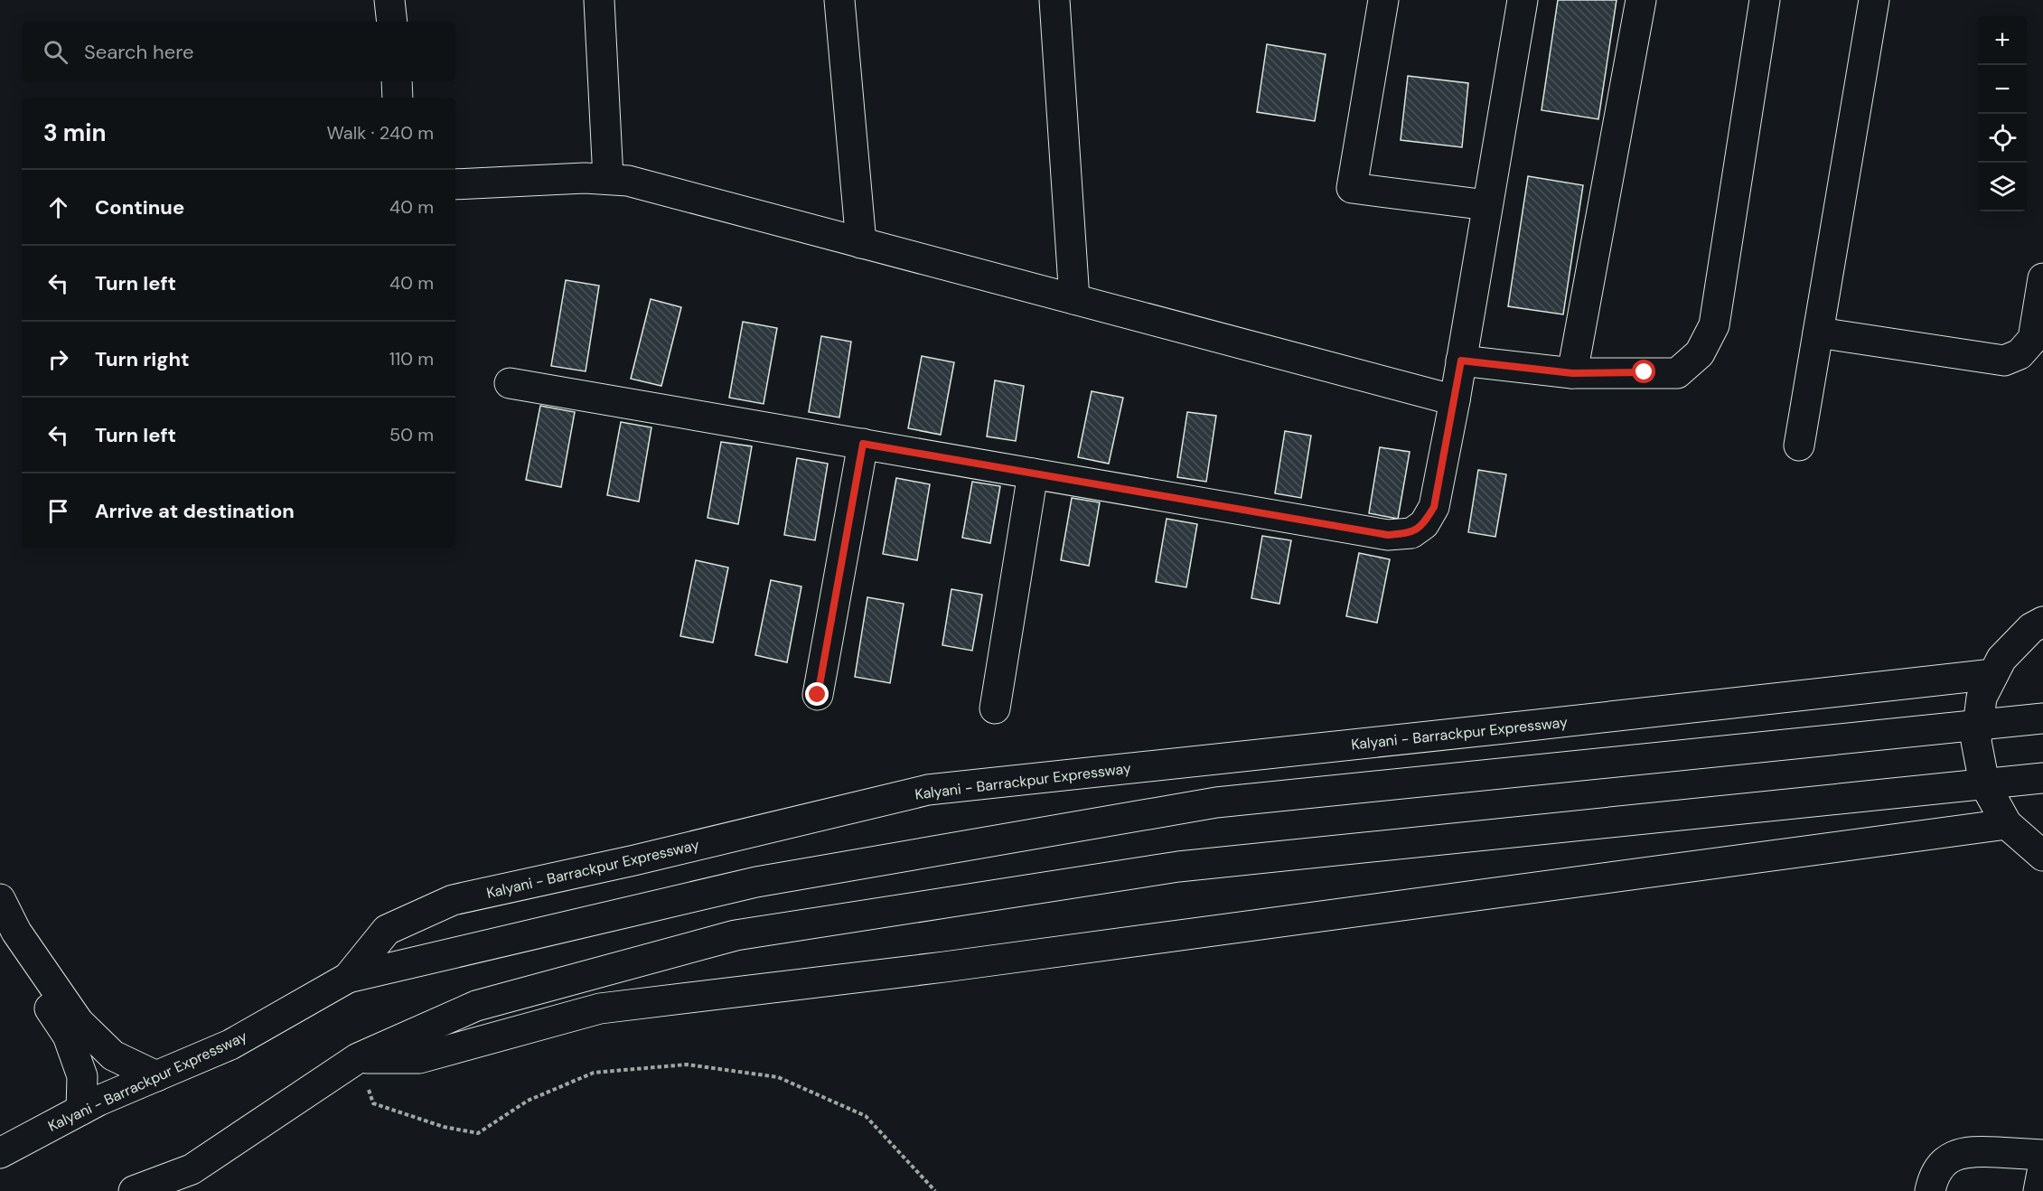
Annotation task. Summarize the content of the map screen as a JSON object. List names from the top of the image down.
{
  "streets": {
    "main road": ["Kalyani - Barrackpur Expressway"]
  },
  "page": {
    "map_buttons": ["+", "−"],
    "search": "Search here",
    "heading": ["3 min", "Walk · 240 m"],
    "list": [
      ["Continue", "40 m"],
      ["Turn left", "40 m"],
      ["Turn right", "110 m"],
      ["Turn left", "50 m"],
      "Arrive at destination"
    ]
  }
}
